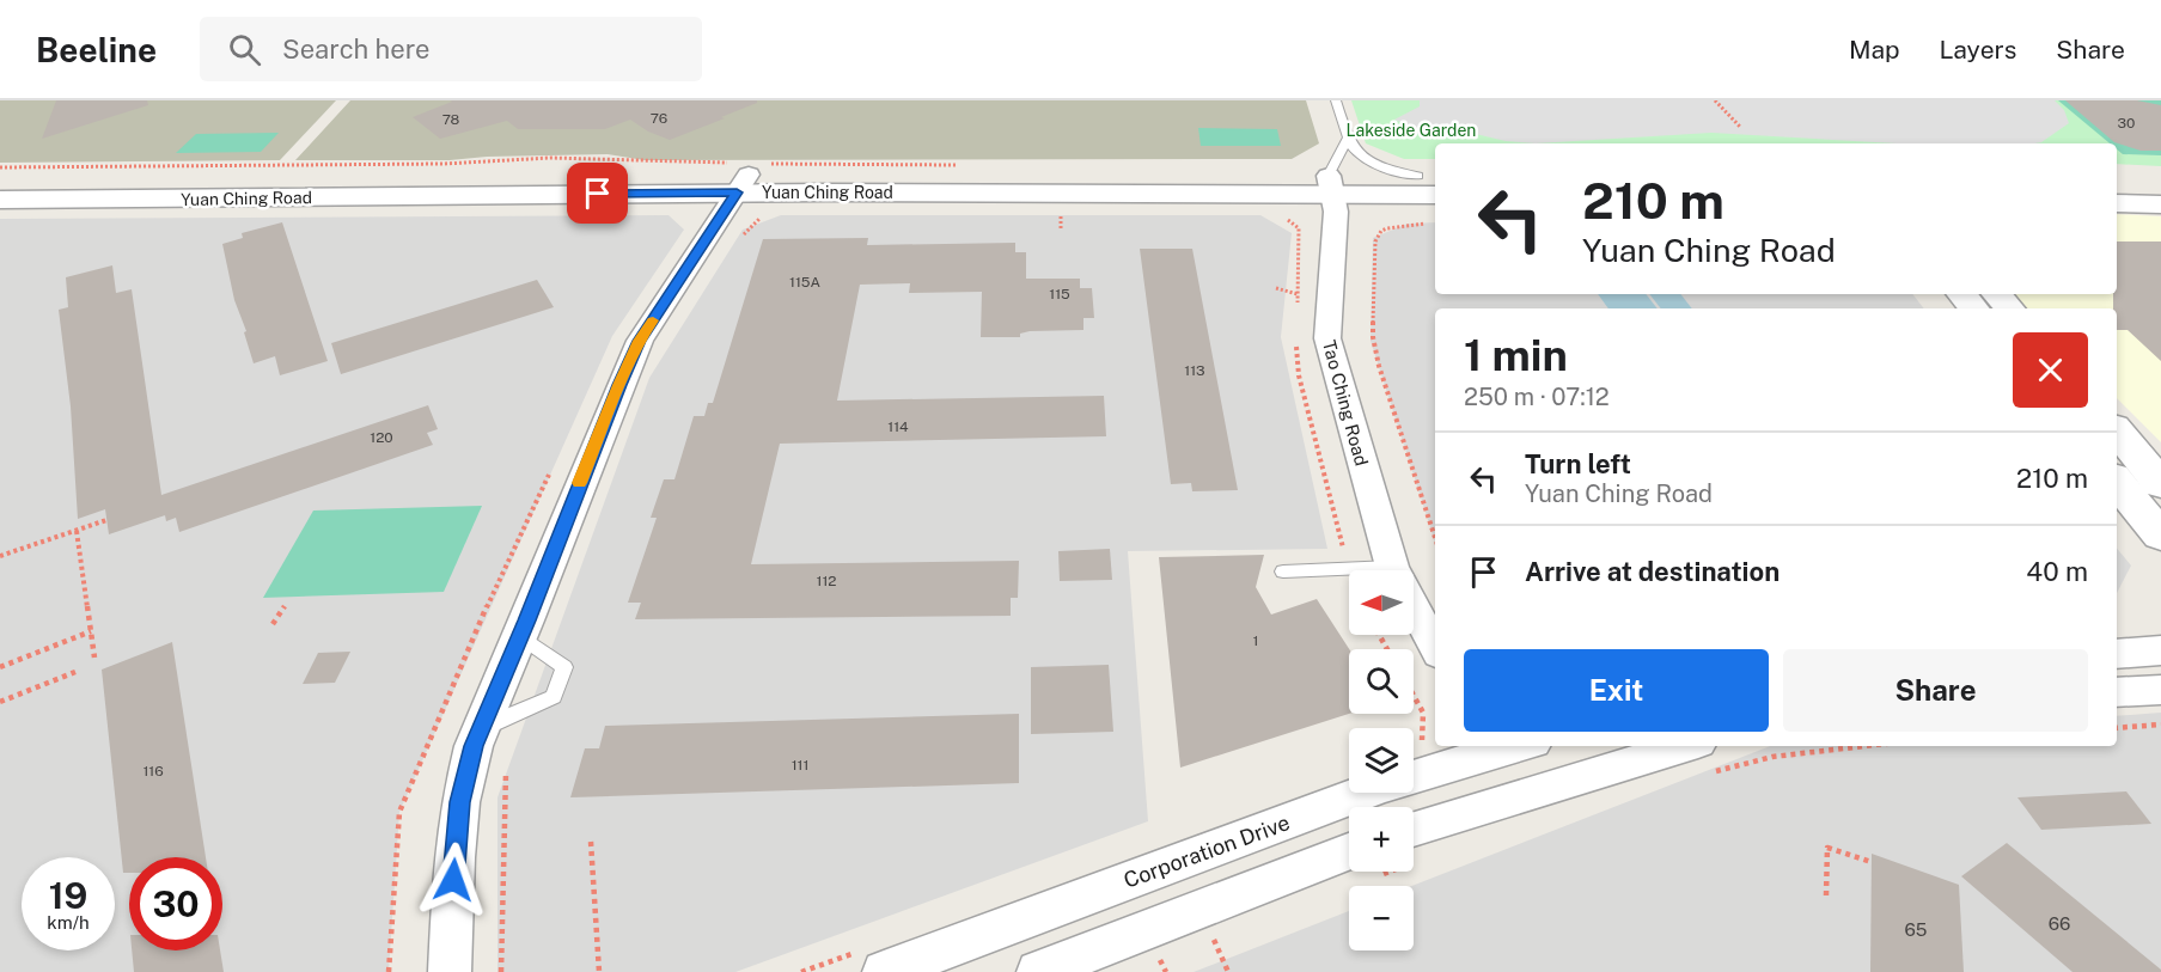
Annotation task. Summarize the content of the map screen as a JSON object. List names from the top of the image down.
{
  "streets": {
    "street": ["Yuan Ching Road", "Tao Ching Road", "Corporation Drive"]
  },
  "crossings": [
    ["Yuan Ching Road", "Tao Ching Road"]
  ],
  "parks": ["Lakeside Garden"],
  "house_numbers": [
    "76",
    "78",
    "30",
    "115A",
    "115",
    "113",
    "114",
    "120",
    "112",
    "1",
    "111",
    "116",
    "66",
    "65"
  ],
  "north": "left",
  "page": {
    "header": "Beeline",
    "search": "Search here",
    "nav": ["Map", "Layers", "Share"],
    "turn": ["210 m", "Yuan Ching Road"],
    "heading": ["1 min", "250 m · 07:12"],
    "list": [
      {
        "name": "Turn left",
        "note": "Yuan Ching Road",
        "value": "210 m"
      },
      {
        "name": "Arrive at destination",
        "value": "40 m"
      }
    ],
    "map_buttons": ["+", "−"],
    "buttons": ["Exit", "Share"],
    "speed": "19 km/h",
    "limit": "30"
  }
}
